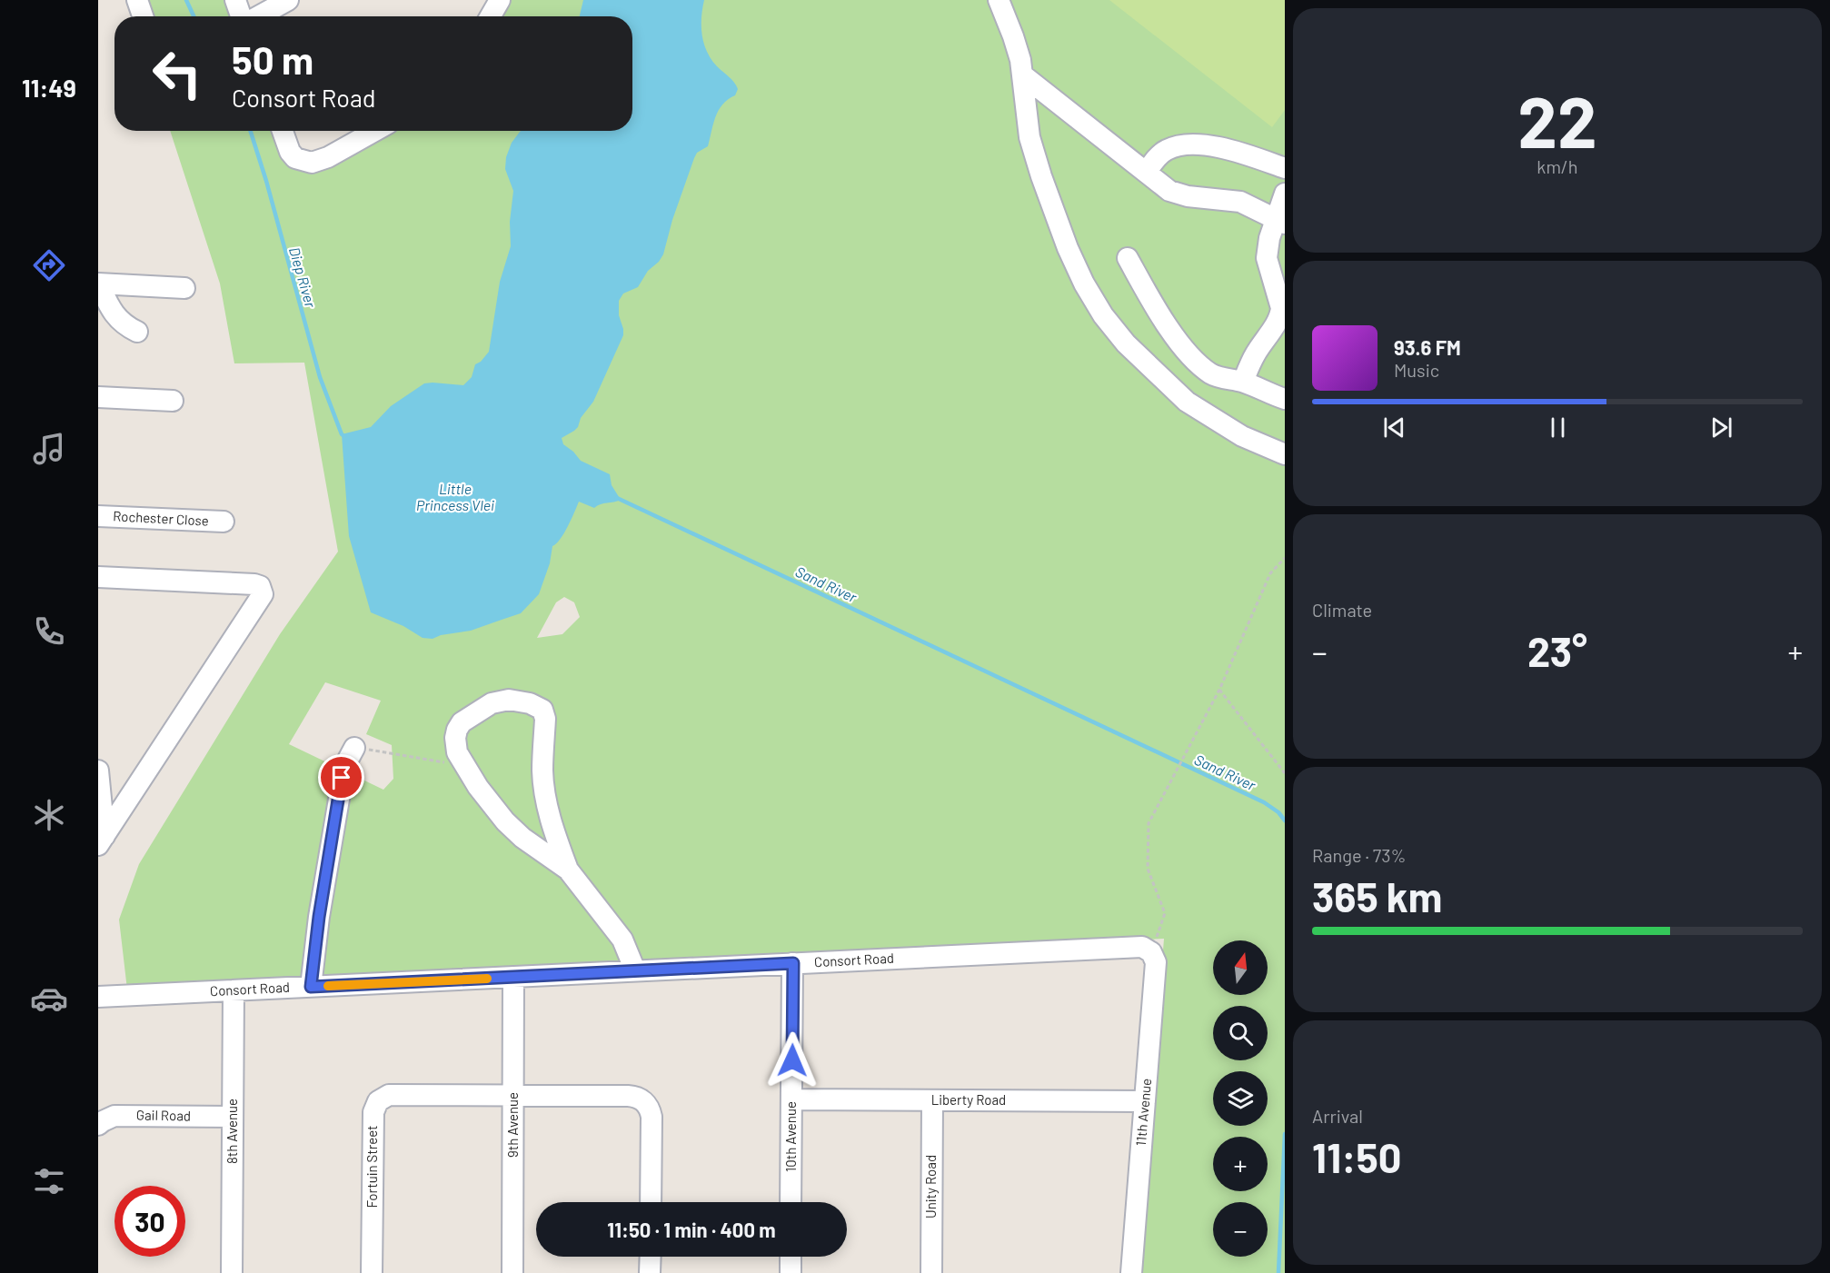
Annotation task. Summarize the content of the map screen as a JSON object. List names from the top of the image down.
{
  "streets": {
    "street": [
      "Rochester Close",
      "Consort Road",
      "Liberty Road",
      "11th Avenue",
      "Gail Road",
      "9th Avenue",
      "8th Avenue",
      "10th Avenue",
      "Fortuin Street",
      "Unity Road"
    ]
  },
  "crossings": [
    ["Consort Road", "11th Avenue"],
    ["Consort Road", "9th Avenue"],
    ["Consort Road", "8th Avenue"],
    ["Consort Road", "10th Avenue"],
    ["Liberty Road", "11th Avenue"],
    ["Liberty Road", "10th Avenue"],
    ["Liberty Road", "Unity Road"],
    ["Gail Road", "8th Avenue"],
    ["9th Avenue", "Fortuin Street"]
  ],
  "water": ["Diep River", "Little Princess Vlei", "Sand River"],
  "north": "top",
  "page": {
    "tabs": "11:49",
    "tile": [
      ["22", "km/h"],
      "Climate",
      ["Range · 73%", "365 km"],
      ["Arrival", "11:50"]
    ],
    "turn": ["50 m", "Consort Road"],
    "song": ["93.6 FM", "Music"],
    "heat": ["−", "23°", "+"],
    "map_buttons": ["+", "−"],
    "limit": "30",
    "trip": "11:50 · 1 min · 400 m"
  }
}
